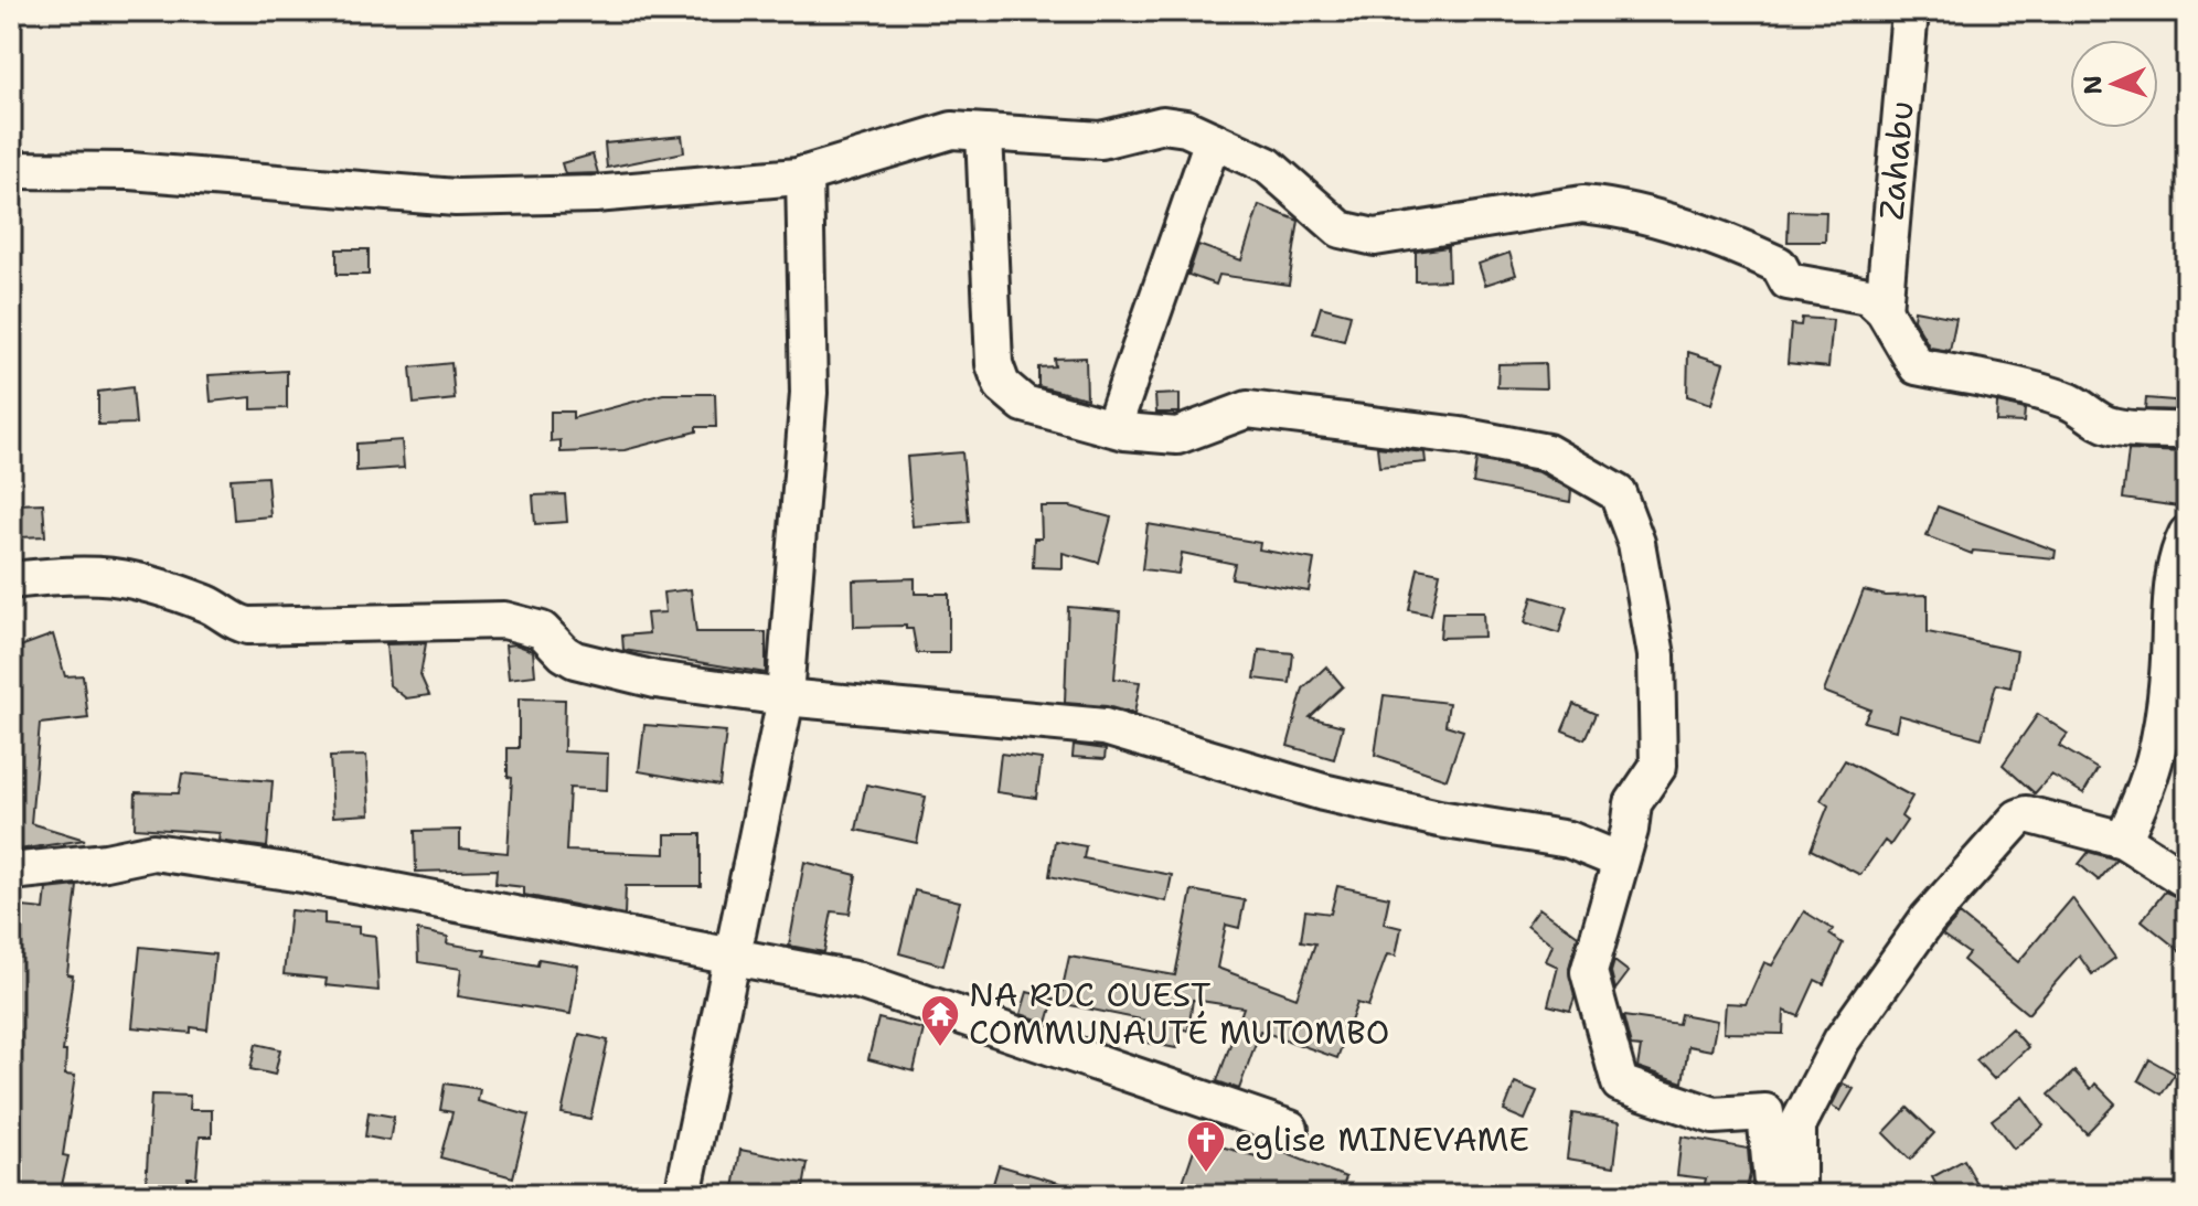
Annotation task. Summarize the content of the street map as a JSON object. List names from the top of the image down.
{
  "streets": {
    "street": ["Zahabu"]
  },
  "places": {
    "temple": ["NA RDC OUEST COMMUNAUTÉ MUTOMBO"],
    "church": ["eglise MINEVAME"]
  },
  "north": "left"
}
